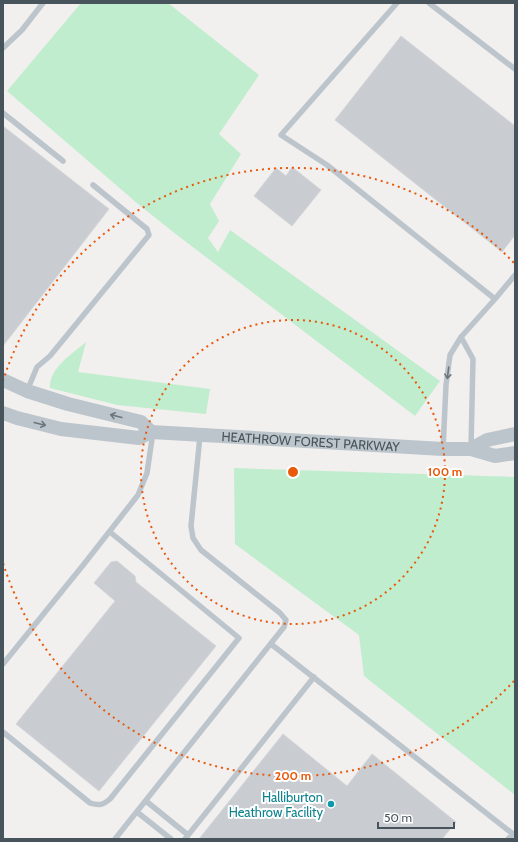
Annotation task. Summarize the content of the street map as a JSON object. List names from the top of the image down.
{
  "streets": {
    "street": ["HEATHROW FOREST PARKWAY"]
  },
  "places": ["Halliburton Heathrow Facility"],
  "scale_bar": "50 m",
  "rings": ["100 m", "200 m"]
}
